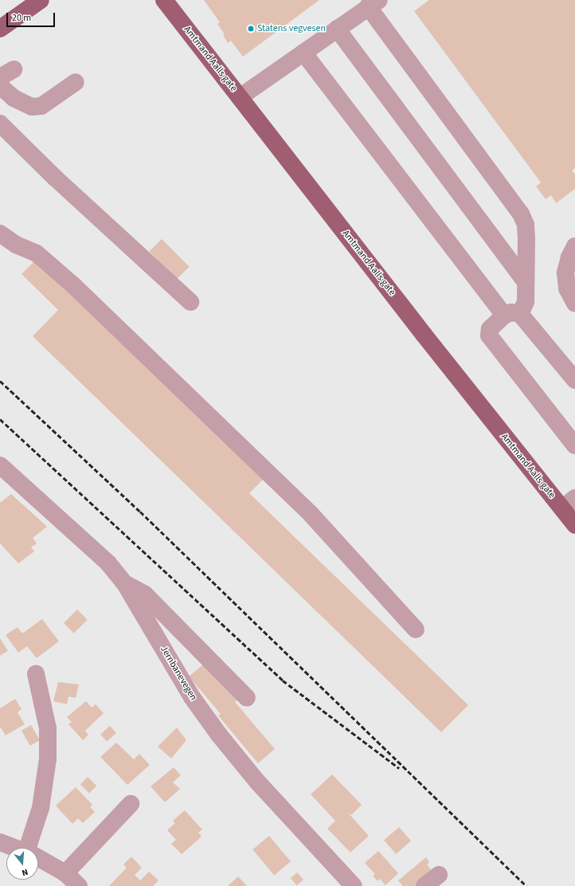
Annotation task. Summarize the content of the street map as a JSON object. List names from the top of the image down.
{
  "streets": {
    "main road": ["Amtmand Aalls gate"],
    "street": ["Jernbanevegen"]
  },
  "places": ["Statens vegvesen"],
  "scale_bar": "20 m",
  "north": "bottom"
}
